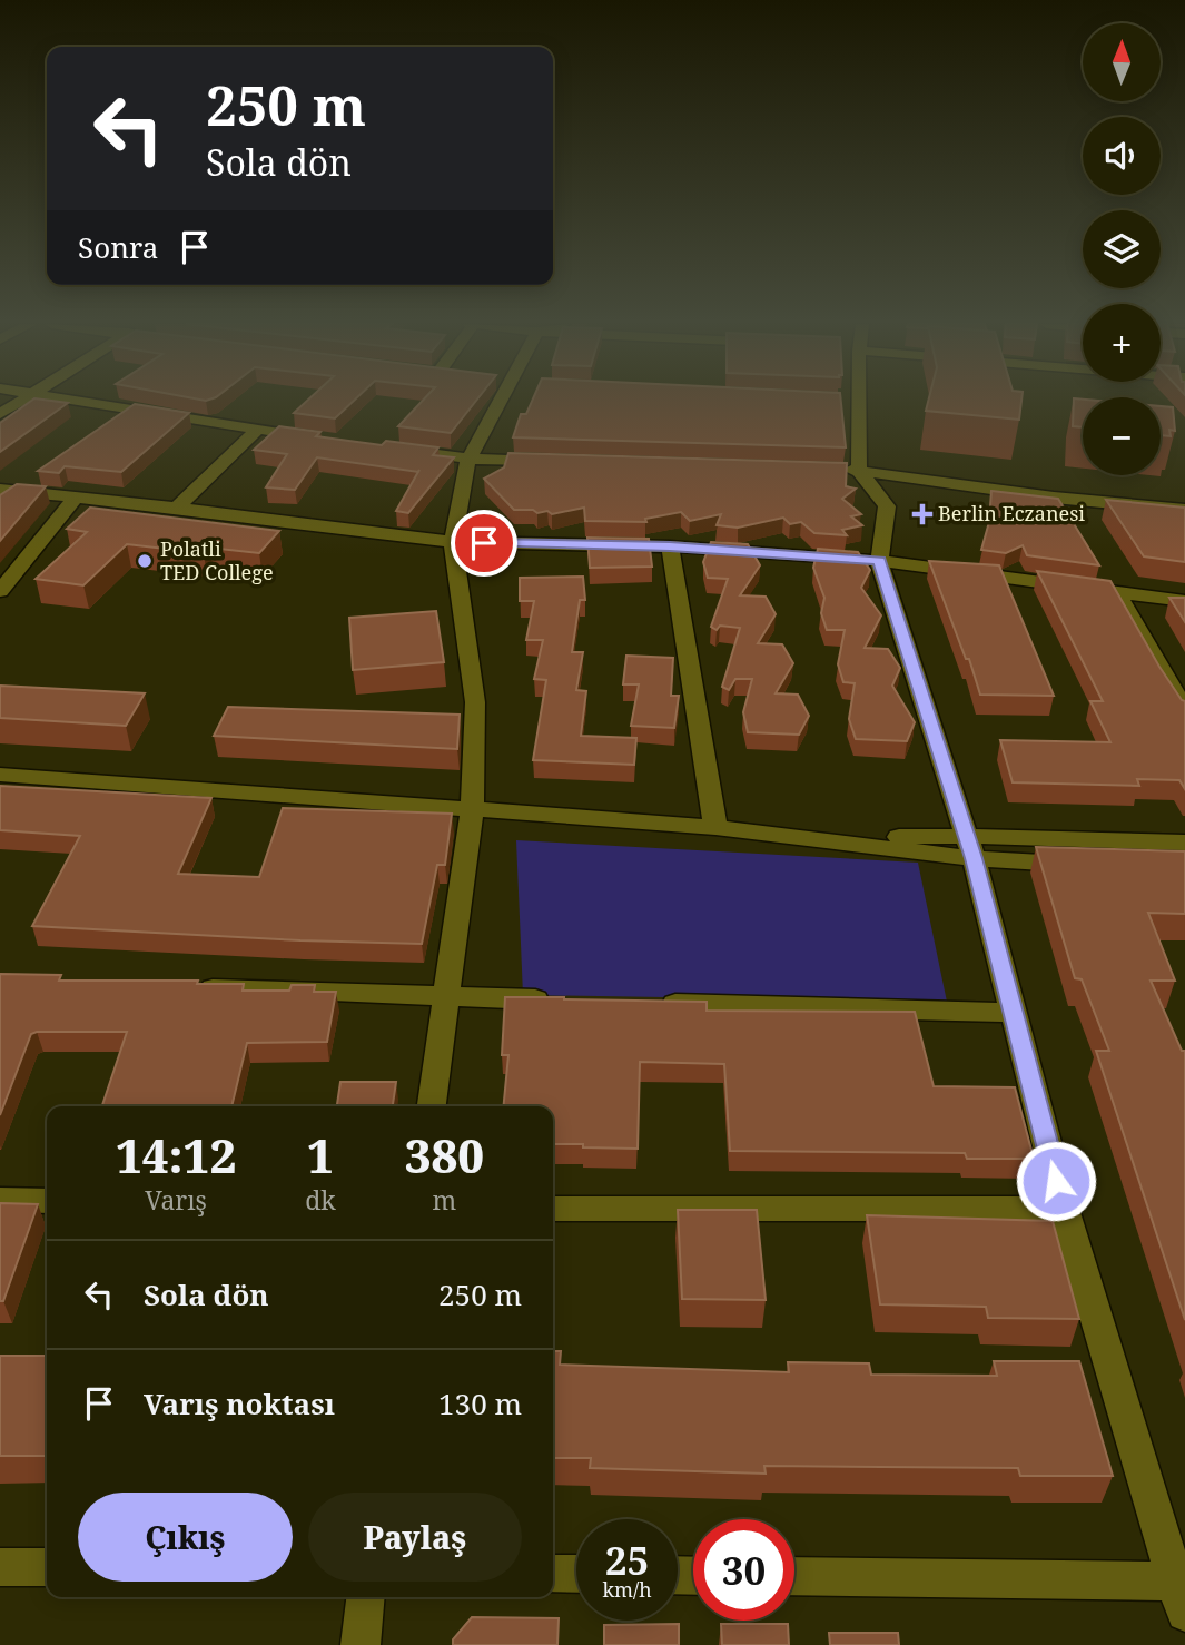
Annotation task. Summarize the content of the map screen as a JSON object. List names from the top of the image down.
{
  "places": {
    "health": ["Berlin Eczanesi"],
    "other": ["Polatli TED College"]
  },
  "north": "top",
  "page": {
    "map_buttons": ["+", "−"],
    "turn": ["250 m", "Sola dön"],
    "then": "Sonra",
    "eta": [
      "14:12",
      "Varış",
      "1",
      "dk",
      "380",
      "m"
    ],
    "list": [
      {
        "name": "Sola dön",
        "value": "250 m"
      },
      {
        "name": "Varış noktası",
        "value": "130 m"
      }
    ],
    "buttons": ["Çıkış", "Paylaş"],
    "speed": "25 km/h",
    "limit": "30"
  }
}
